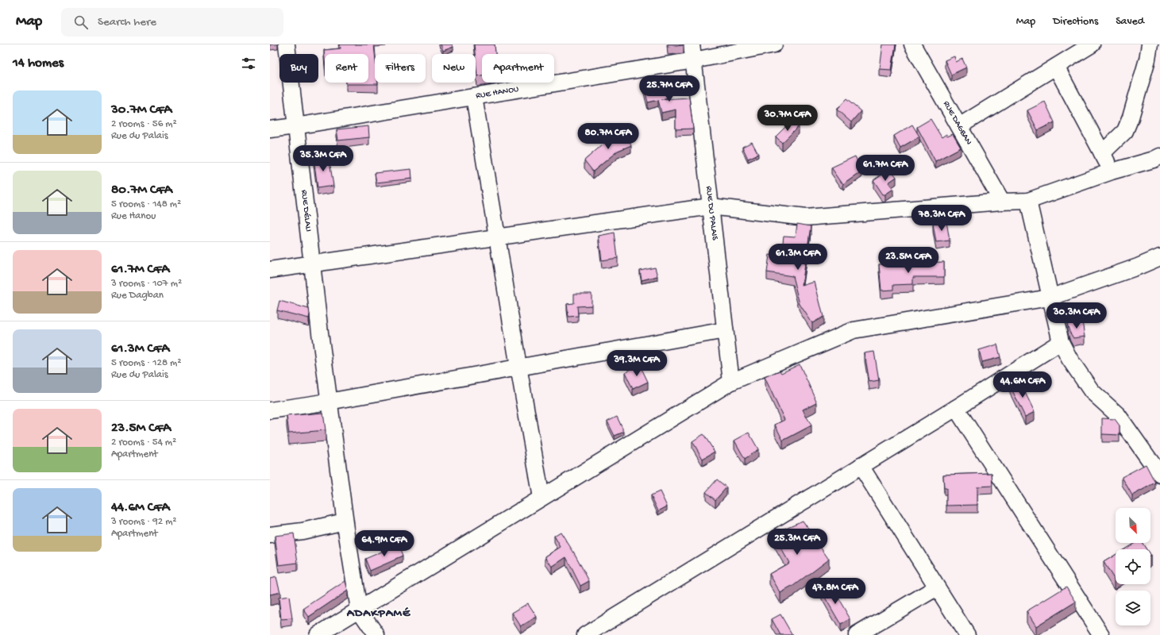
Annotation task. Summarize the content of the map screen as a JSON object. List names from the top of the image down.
{
  "streets": {
    "street": [
      "RUE HANOU",
      "RUE DAGBAN",
      "RUE DÉLALI",
      "RUE DU PALAIS"
    ]
  },
  "crossings": [
    ["RUE HANOU", "RUE DÉLALI"],
    ["RUE HANOU", "RUE DU PALAIS"]
  ],
  "districts": ["ADAKPAMÉ"],
  "north": "bottom right",
  "page": {
    "header": "Map",
    "search": "Search here",
    "nav": ["Map", "Directions", "Saved"],
    "heading": "14 homes",
    "chip": [
      "Buy",
      "Rent",
      "Filters",
      "New",
      "Apartment"
    ],
    "price": [
      "25.7M CFA",
      "30.7M CFA",
      "80.7M CFA",
      "35.3M CFA",
      "61.7M CFA",
      "78.3M CFA",
      "61.3M CFA",
      "23.5M CFA",
      "30.3M CFA",
      "39.3M CFA",
      "44.6M CFA",
      "25.3M CFA",
      "64.9M CFA",
      "47.8M CFA"
    ],
    "list": [
      {
        "name": "30.7M CFA",
        "note": "2 rooms · 56 m² · Rue du Palais"
      },
      {
        "name": "80.7M CFA",
        "note": "5 rooms · 148 m² · Rue Hanou"
      },
      {
        "name": "61.7M CFA",
        "note": "3 rooms · 107 m² · Rue Dagban"
      },
      {
        "name": "61.3M CFA",
        "note": "5 rooms · 128 m² · Rue du Palais"
      },
      {
        "name": "23.5M CFA",
        "note": "2 rooms · 54 m² · Apartment"
      },
      {
        "name": "44.6M CFA",
        "note": "3 rooms · 92 m² · Apartment"
      }
    ]
  }
}
